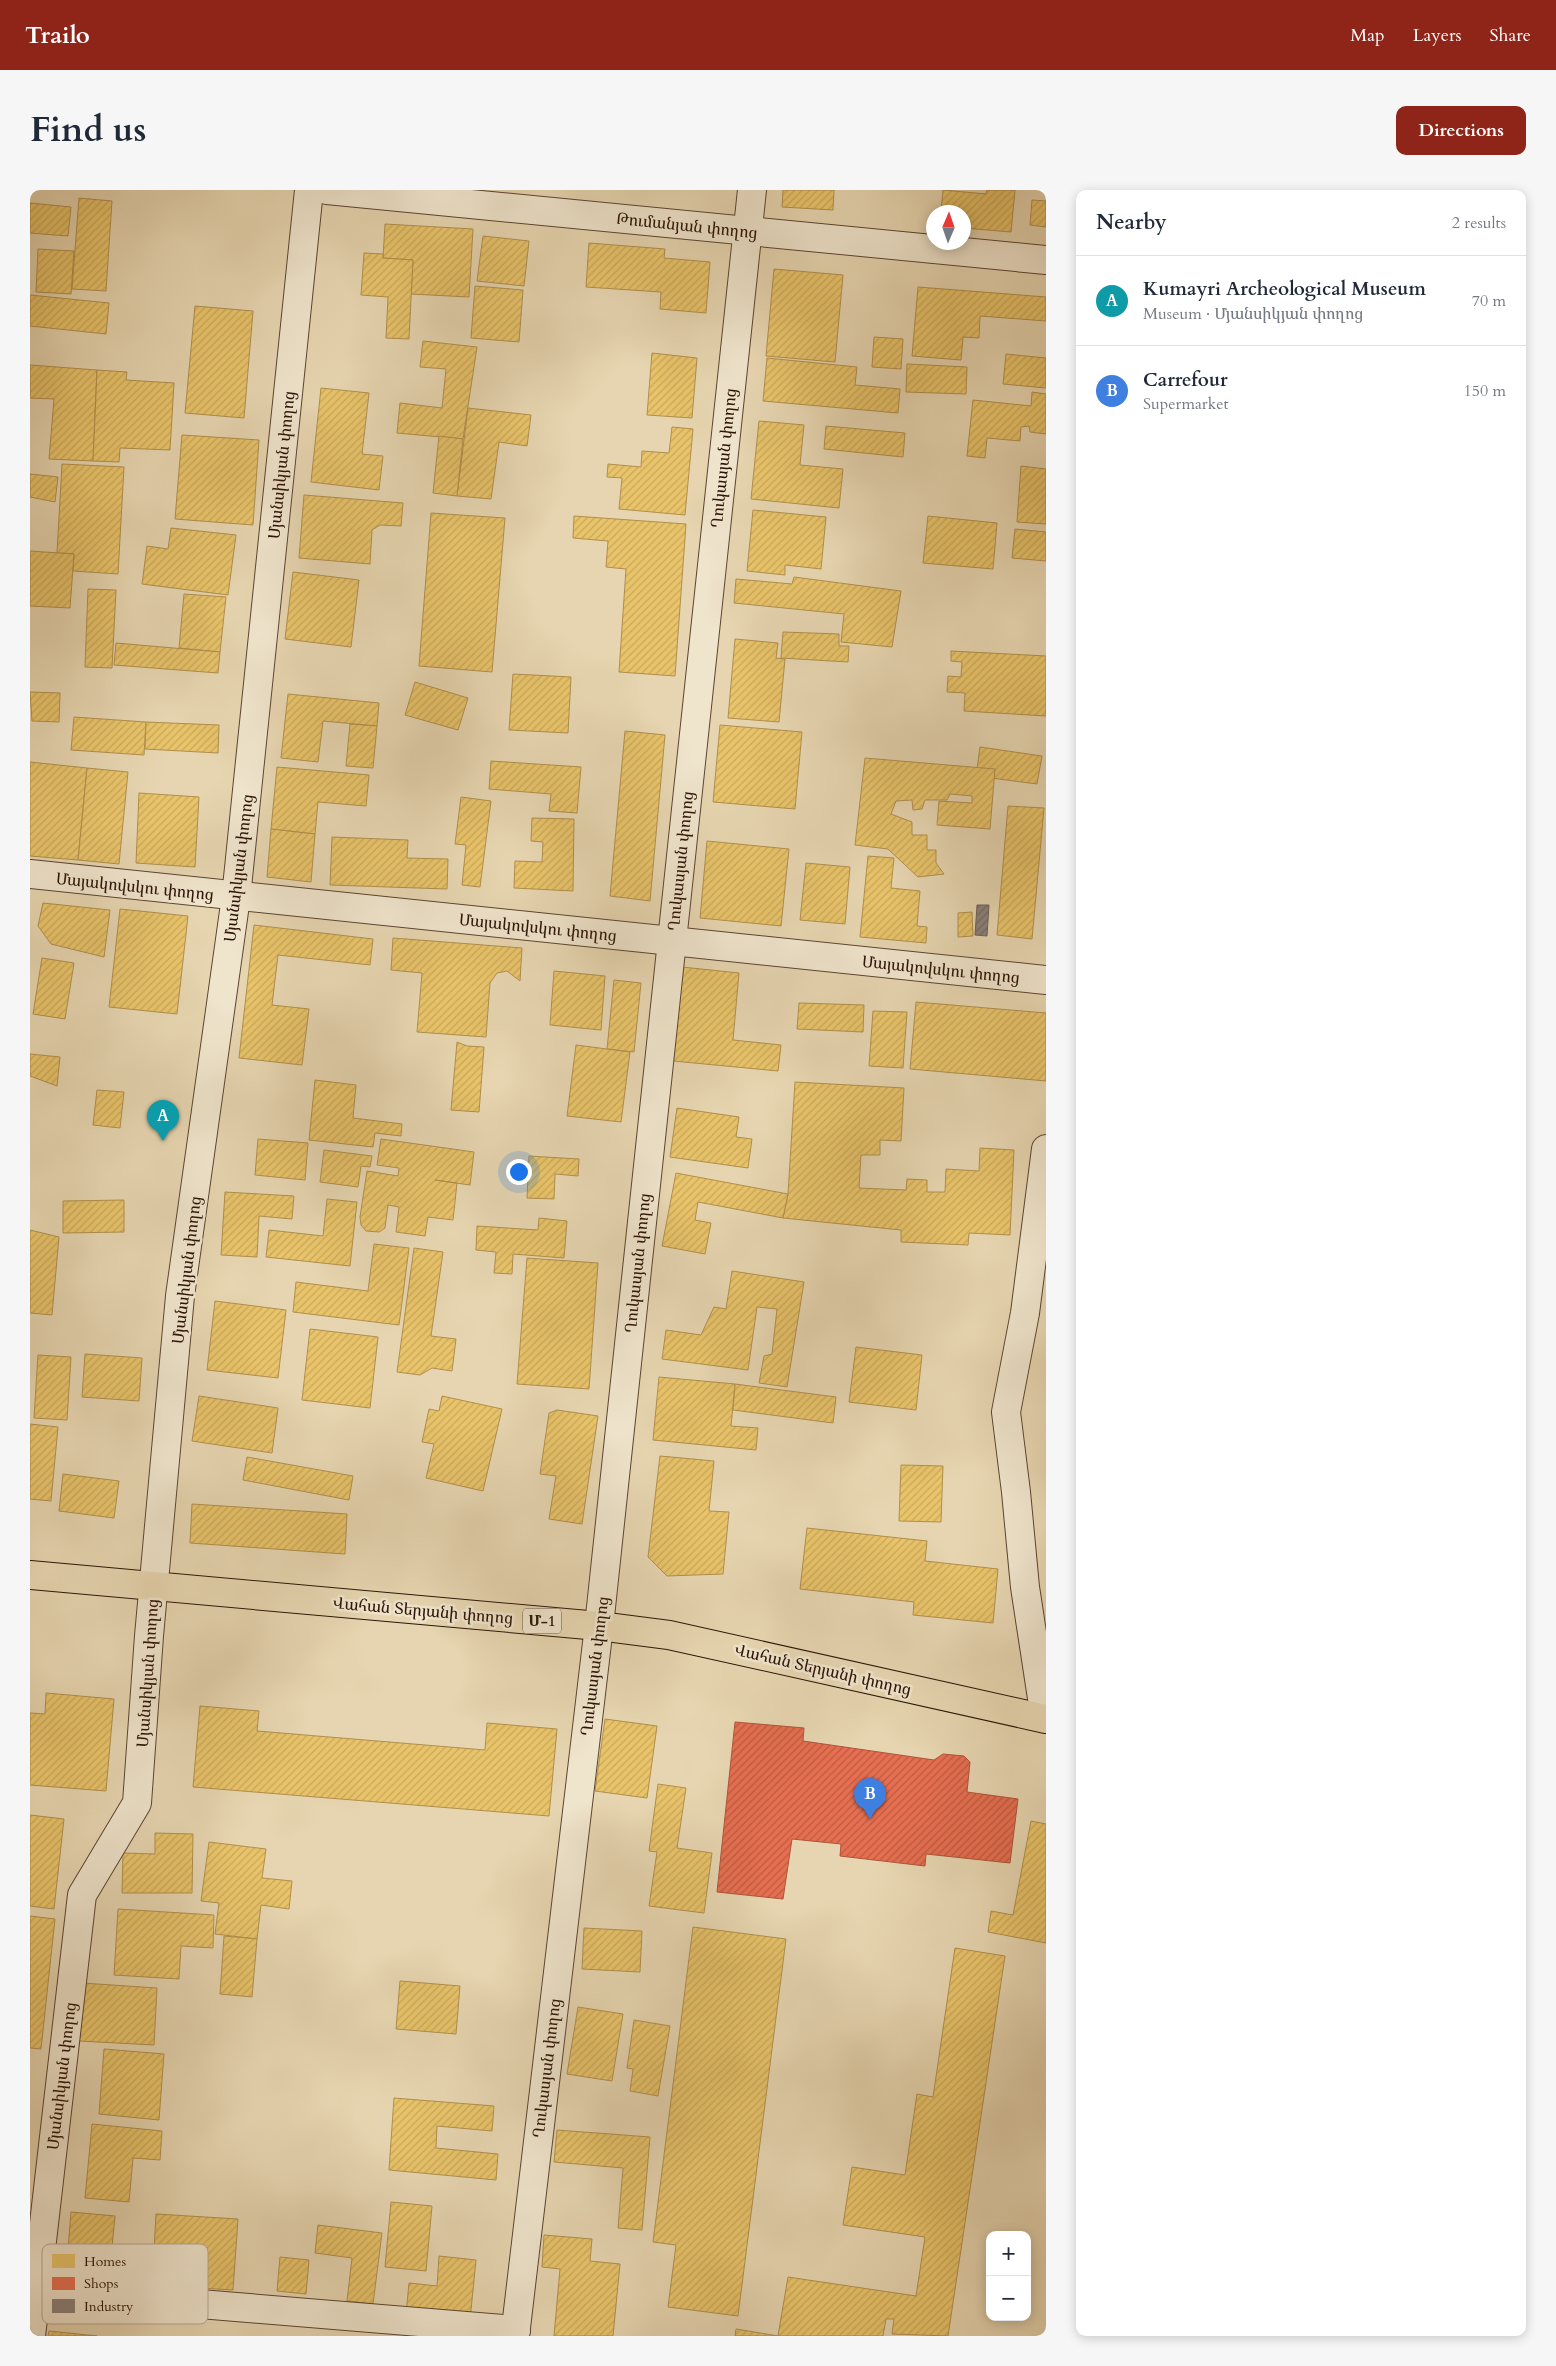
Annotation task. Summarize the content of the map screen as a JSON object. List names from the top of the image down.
{
  "streets": {
    "highway": ["Վահան Տերյանի փողոց", "Մ-1"],
    "street": [
      "Թումանյան փողոց",
      "Ղուկասյան փողոց",
      "Մյանսիկյան փողոց",
      "Մայակովսկու փողոց"
    ]
  },
  "crossings": [
    ["Թումանյան փողոց", "Ղուկասյան փողոց"],
    ["Ղուկասյան փողոց", "Մայակովսկու փողոց"],
    ["Ղուկասյան փողոց", "Վահան Տերյանի փողոց"],
    ["Մյանսիկյան փողոց", "Մայակովսկու փողոց"],
    ["Մյանսիկյան փողոց", "Վահան Տերյանի փողոց"]
  ],
  "legend": ["Homes", "Shops", "Industry"],
  "north": "top",
  "page": {
    "header": "Trailo",
    "nav": ["Map", "Layers", "Share"],
    "title": "Find us",
    "buttons": "Directions",
    "heading": ["Nearby", "2 results"],
    "list": [
      {
        "mark": "A",
        "name": "Kumayri Archeological Museum",
        "note": "Museum · Մյանսիկյան փողոց",
        "value": "70 m"
      },
      {
        "mark": "B",
        "name": "Carrefour",
        "note": "Supermarket",
        "value": "150 m"
      }
    ],
    "pins": ["A", "B"],
    "map_buttons": ["+", "−"]
  }
}
